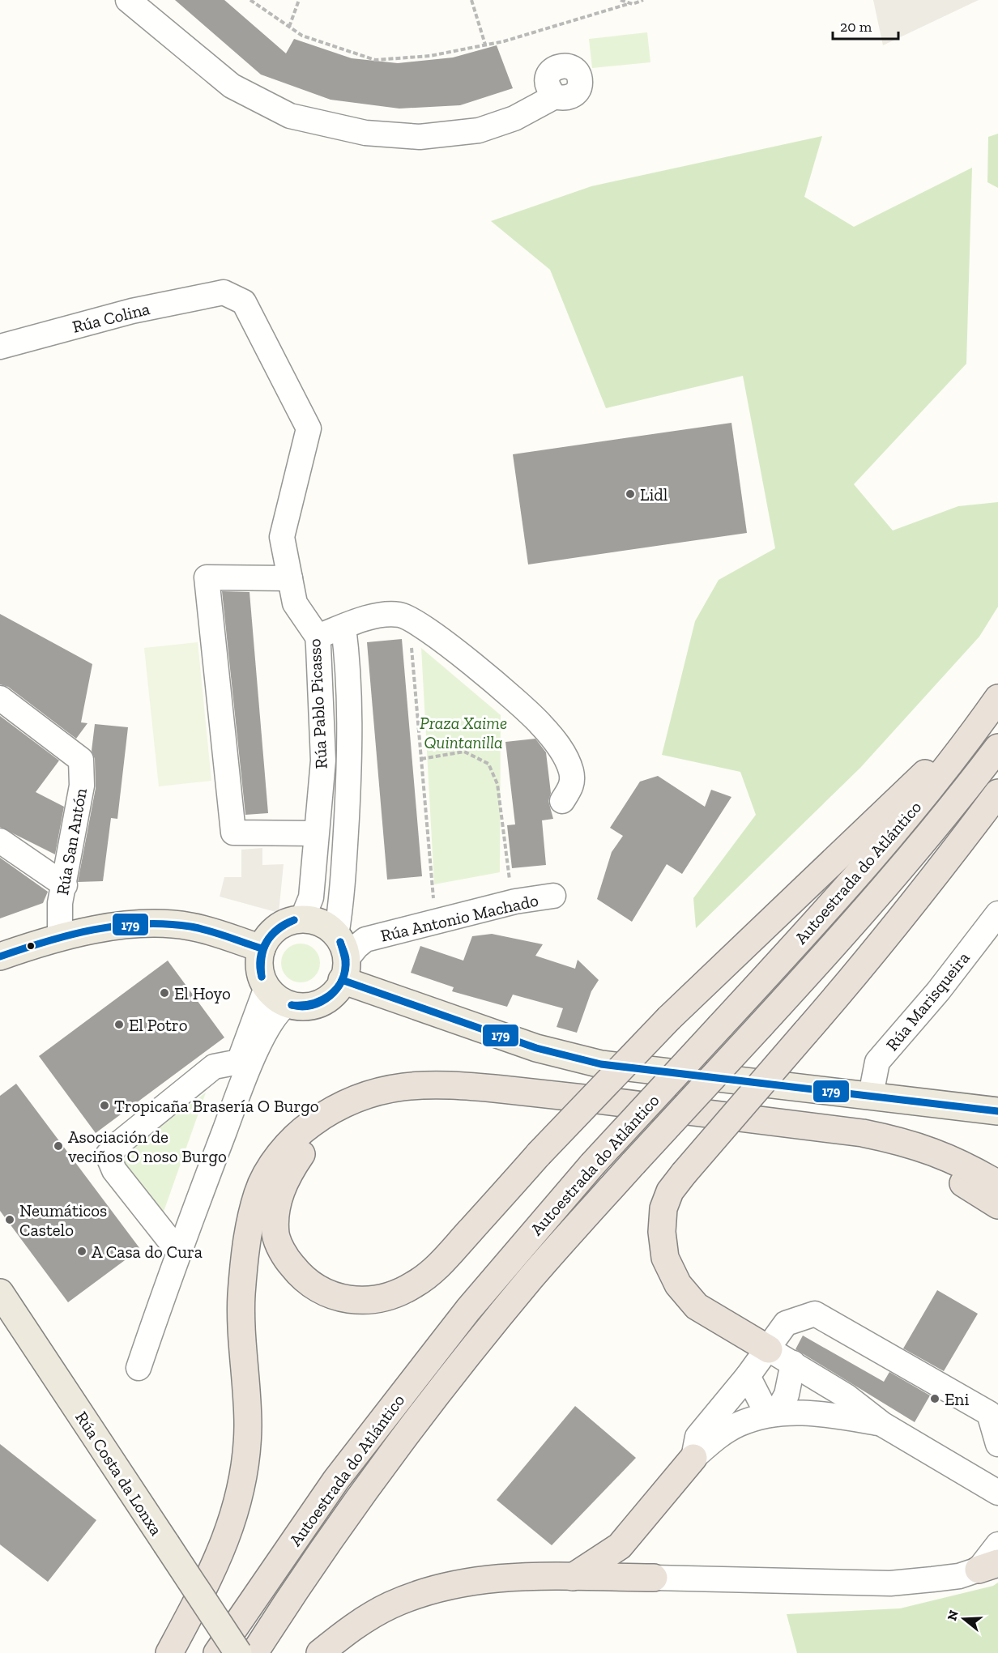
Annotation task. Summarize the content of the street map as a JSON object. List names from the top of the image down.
{
  "streets": {
    "highway": ["Autoestrada do Atlántico"],
    "main road": ["Rúa Costa da Lonxa"],
    "street": [
      "Rúa Colina",
      "Rúa Pablo Picasso",
      "Rúa San Antón",
      "Rúa Antonio Machado",
      "Rúa Marisqueira"
    ]
  },
  "crossings": [
    ["Rúa Colina", "Rúa Pablo Picasso"],
    ["Rúa Pablo Picasso", "Rúa Antonio Machado"]
  ],
  "parks": ["Praza Xaime Quintanilla"],
  "places": [
    "Lidl",
    "El Hoyo",
    "El Potro",
    "Tropicaña Brasería O Burgo",
    "Asociación de veciños O noso Burgo",
    "Neumáticos Castelo",
    "A Casa do Cura",
    "Eni"
  ],
  "lines": ["transit line 179"],
  "scale_bar": "20 m",
  "north": "left"
}
